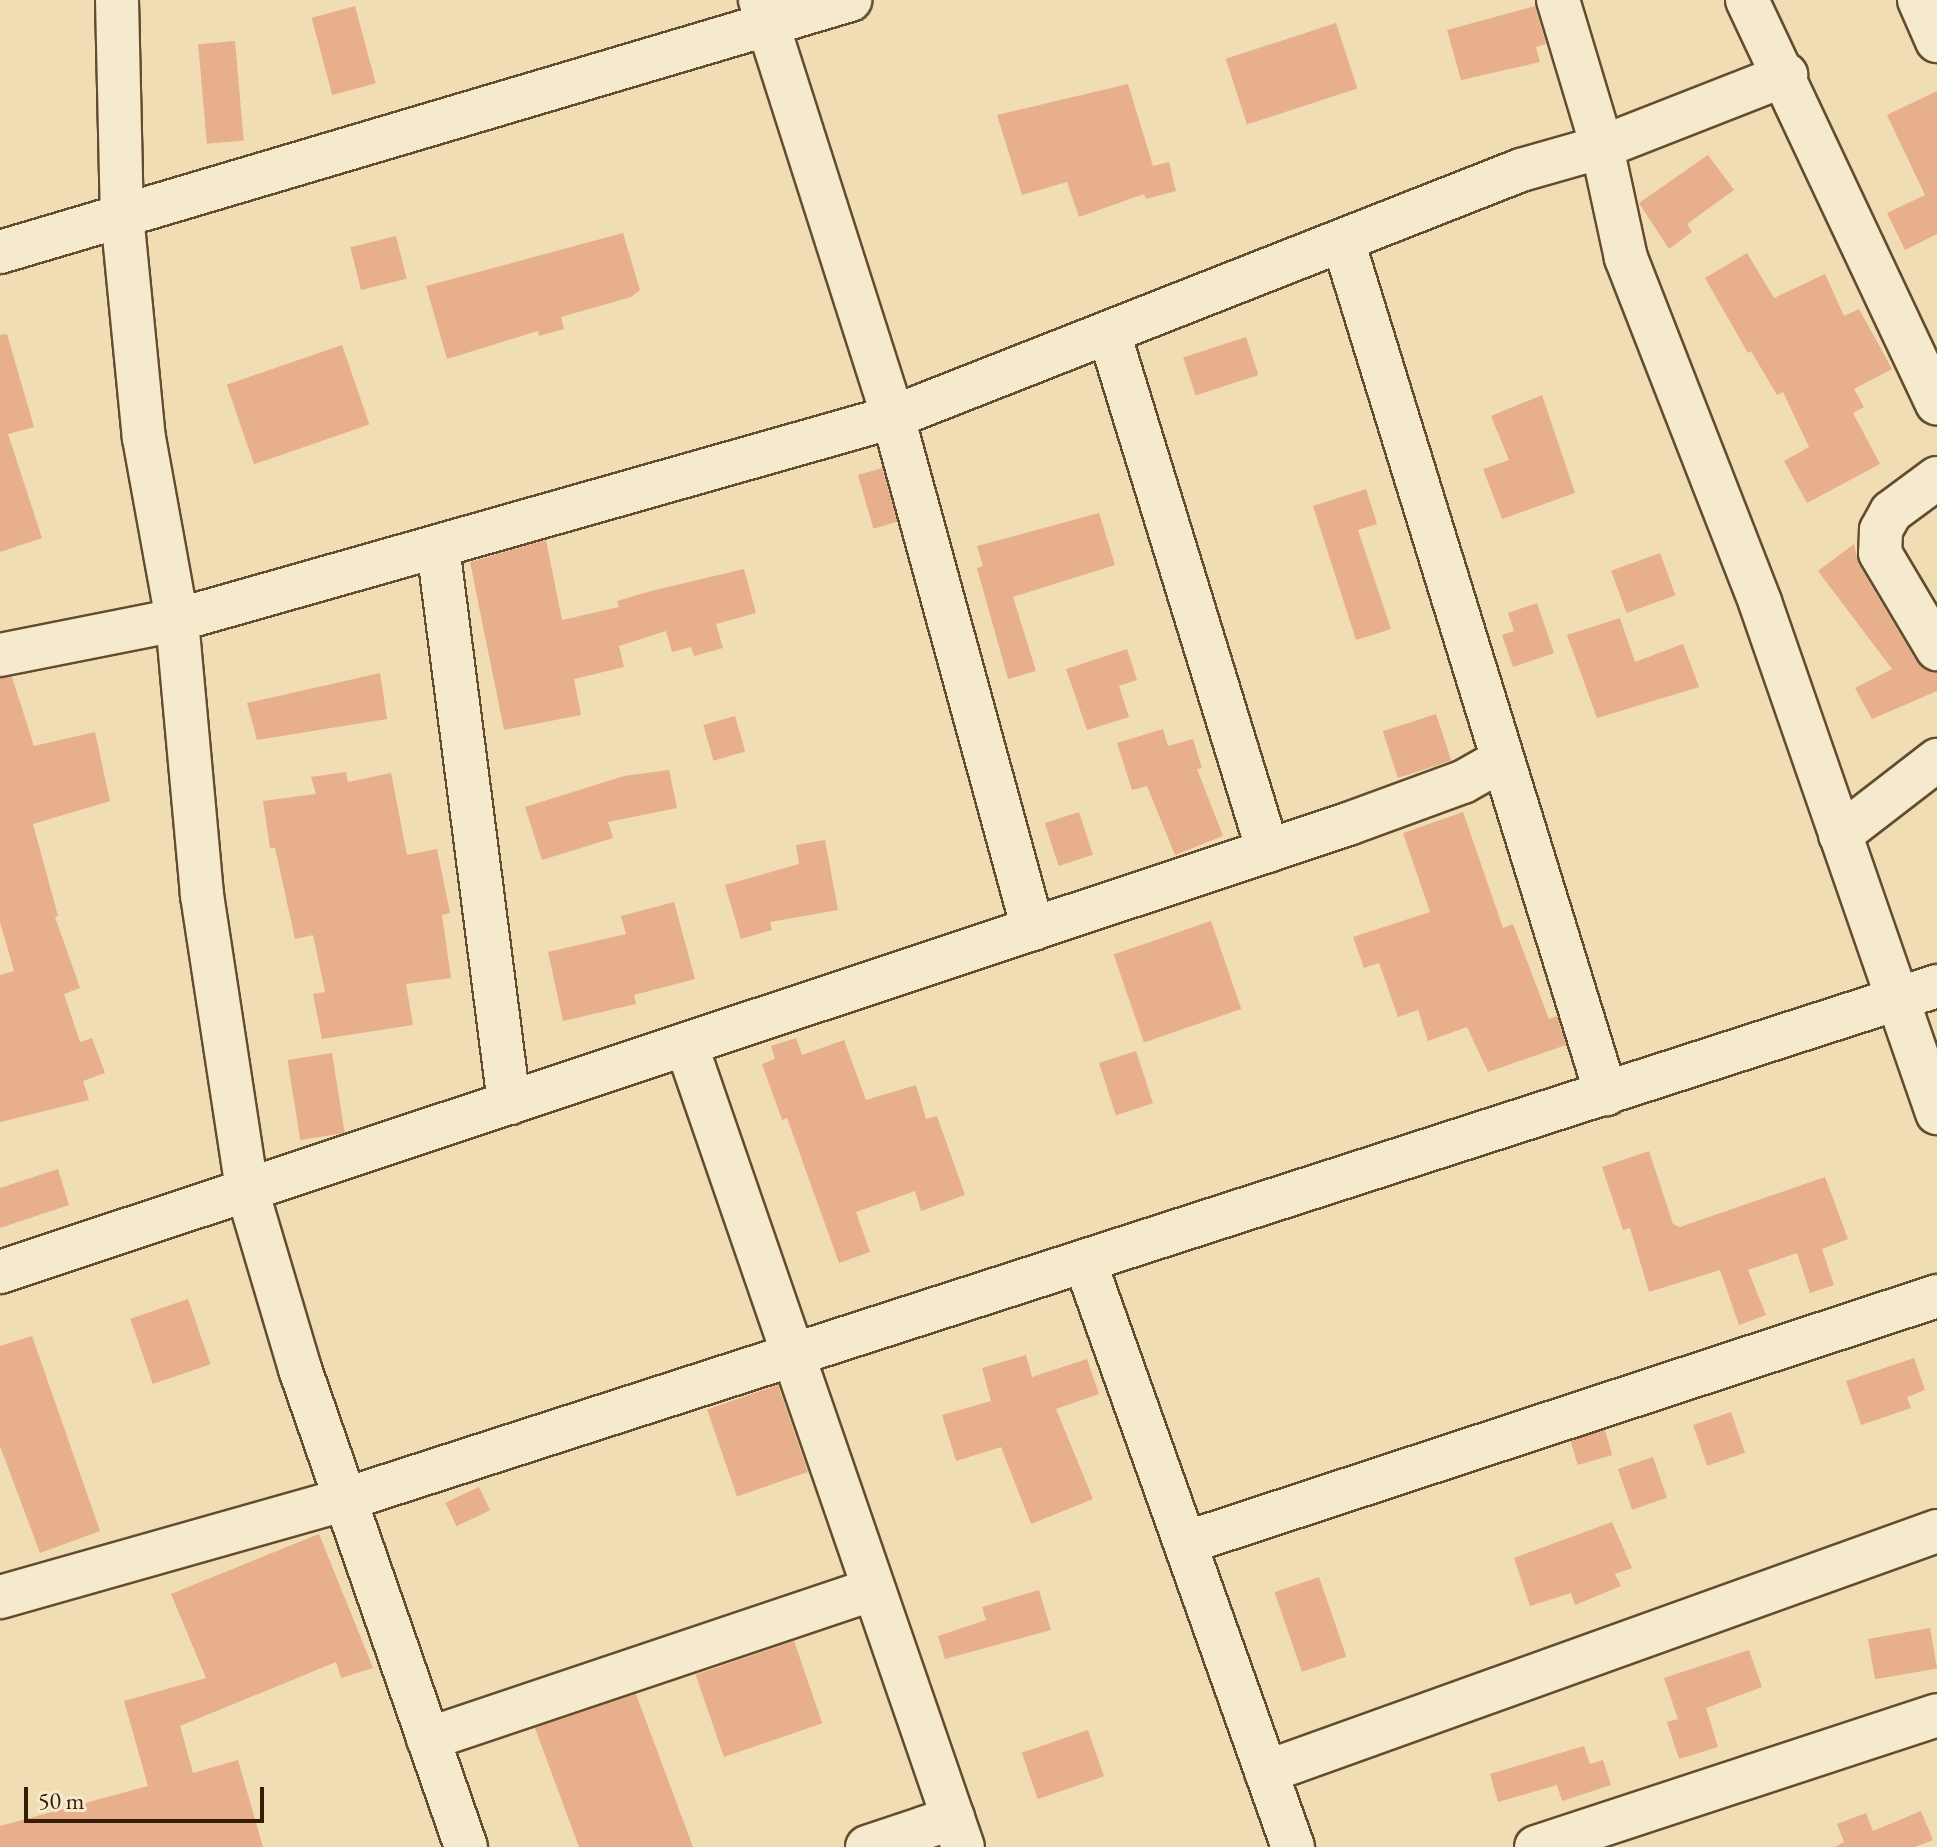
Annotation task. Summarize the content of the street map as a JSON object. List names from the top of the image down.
{
  "scale_bar": "50 m"
}
